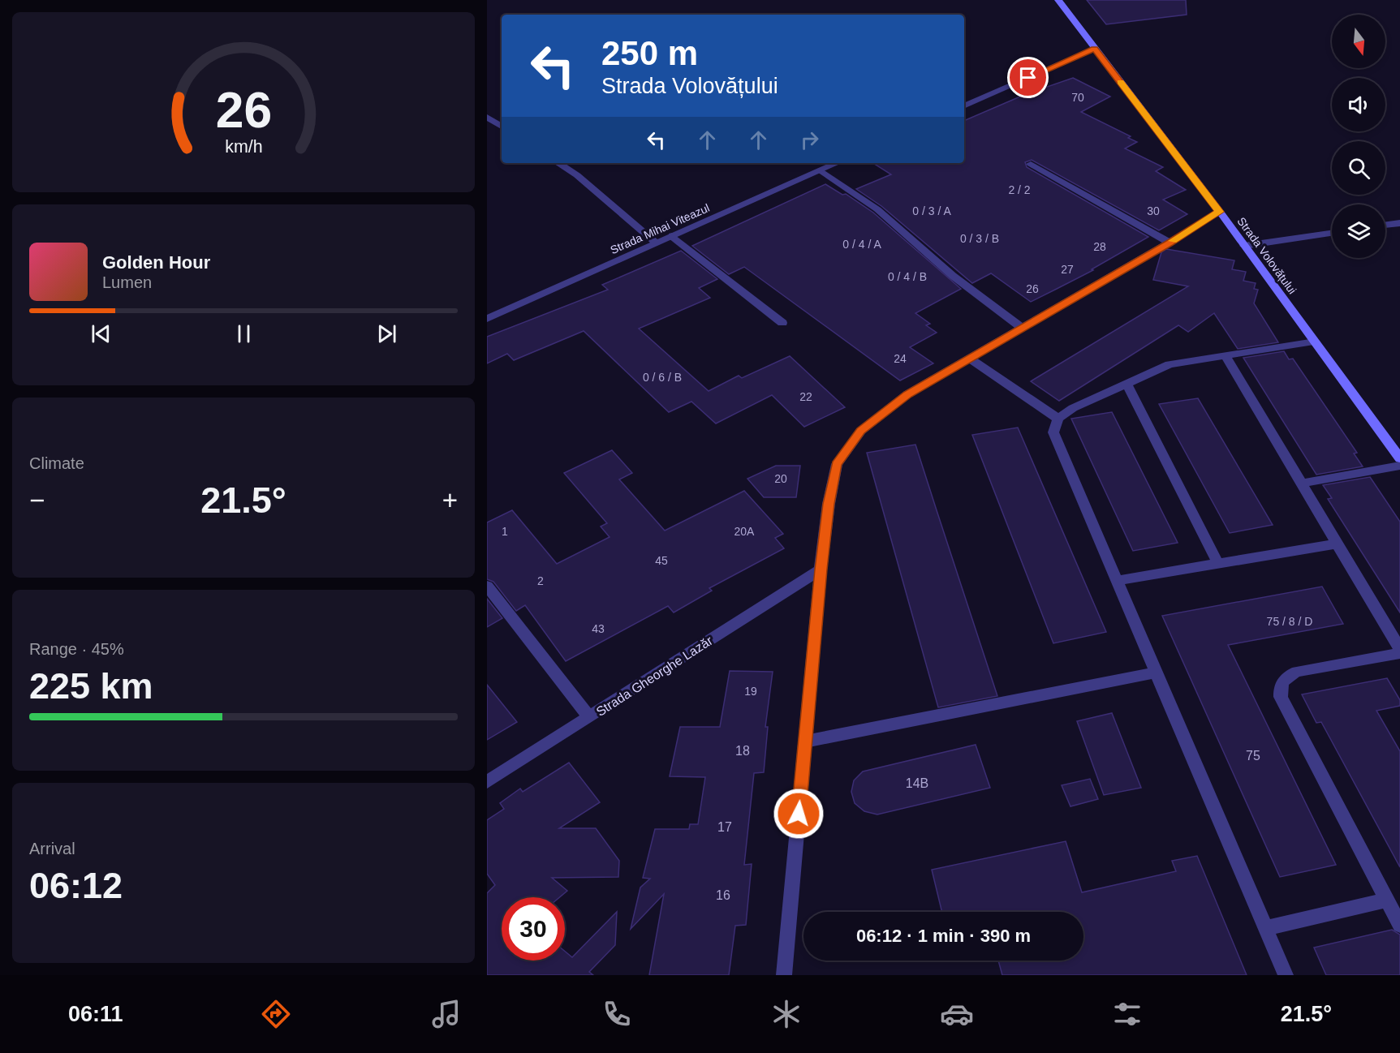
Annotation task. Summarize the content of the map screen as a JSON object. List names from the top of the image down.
{
  "streets": {
    "main road": ["Strada Volovățului"],
    "street": ["Strada Mihai Viteazul", "Strada Gheorghe Lazăr"]
  },
  "house_numbers": [
    "70",
    "2 / 2",
    "0 / 3 / A",
    "30",
    "0 / 3 / B",
    "0 / 4 / A",
    "28",
    "27",
    "0 / 4 / B",
    "26",
    "24",
    "0 / 6 / B",
    "22",
    "20",
    "1",
    "20A",
    "45",
    "2",
    "75 / 8 / D",
    "43",
    "19",
    "18",
    "75",
    "14B",
    "17",
    "16"
  ],
  "north": "bottom",
  "page": {
    "turn": ["250 m", "Strada Volovățului"],
    "song": ["Golden Hour", "Lumen"],
    "tile": [
      "Climate",
      ["Range · 45%", "225 km"],
      ["Arrival", "06:12"]
    ],
    "heat": ["−", "21.5°", "+"],
    "limit": "30",
    "trip": "06:12 · 1 min · 390 m",
    "tabs": ["06:11", "21.5°"],
    "gauge": ["26", "km/h"]
  }
}
